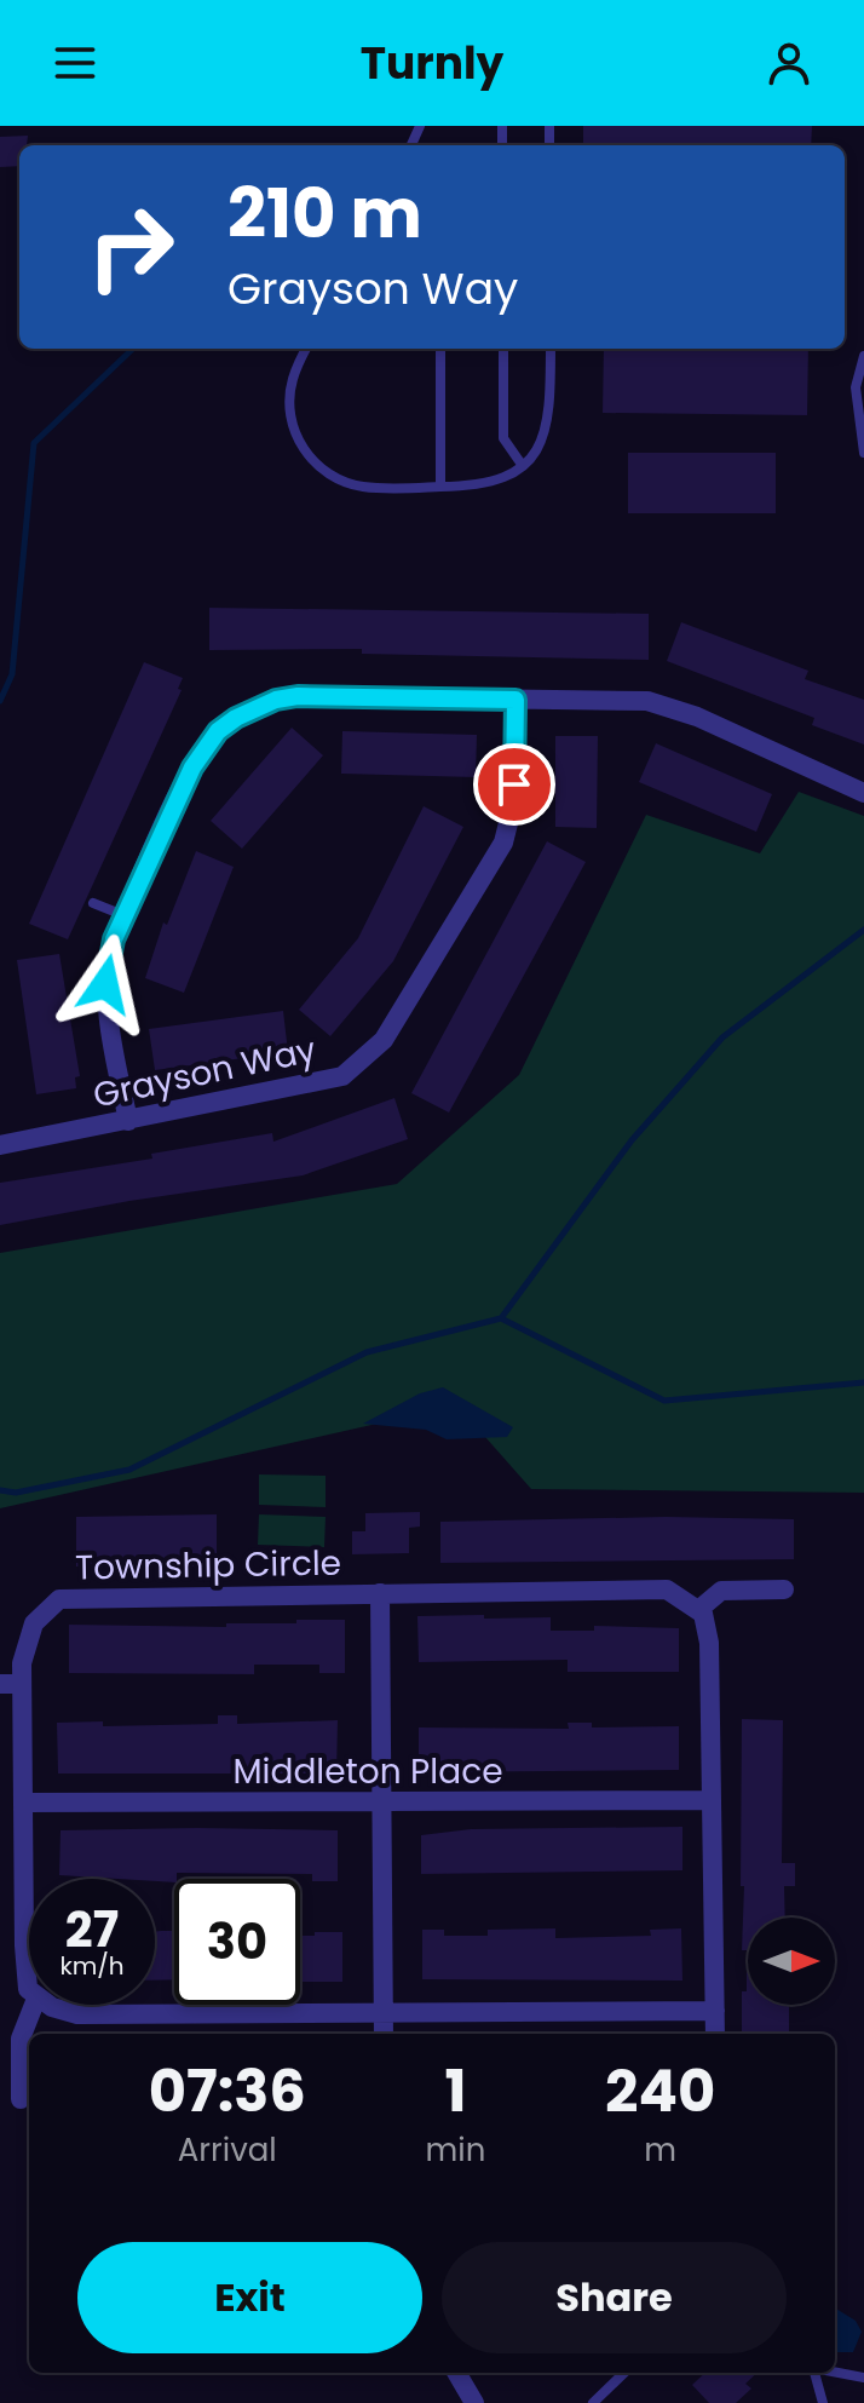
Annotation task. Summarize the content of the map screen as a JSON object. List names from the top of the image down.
{
  "streets": {
    "street": ["Grayson Way", "Township Circle", "Middleton Place"]
  },
  "crossings": [
    ["Township Circle", "Middleton Place"]
  ],
  "north": "right",
  "page": {
    "header": "Turnly",
    "turn": ["210 m", "Grayson Way"],
    "speed": "27 km/h",
    "limit": "30",
    "eta": [
      "07:36",
      "Arrival",
      "1",
      "min",
      "240",
      "m"
    ],
    "buttons": ["Exit", "Share"]
  }
}
